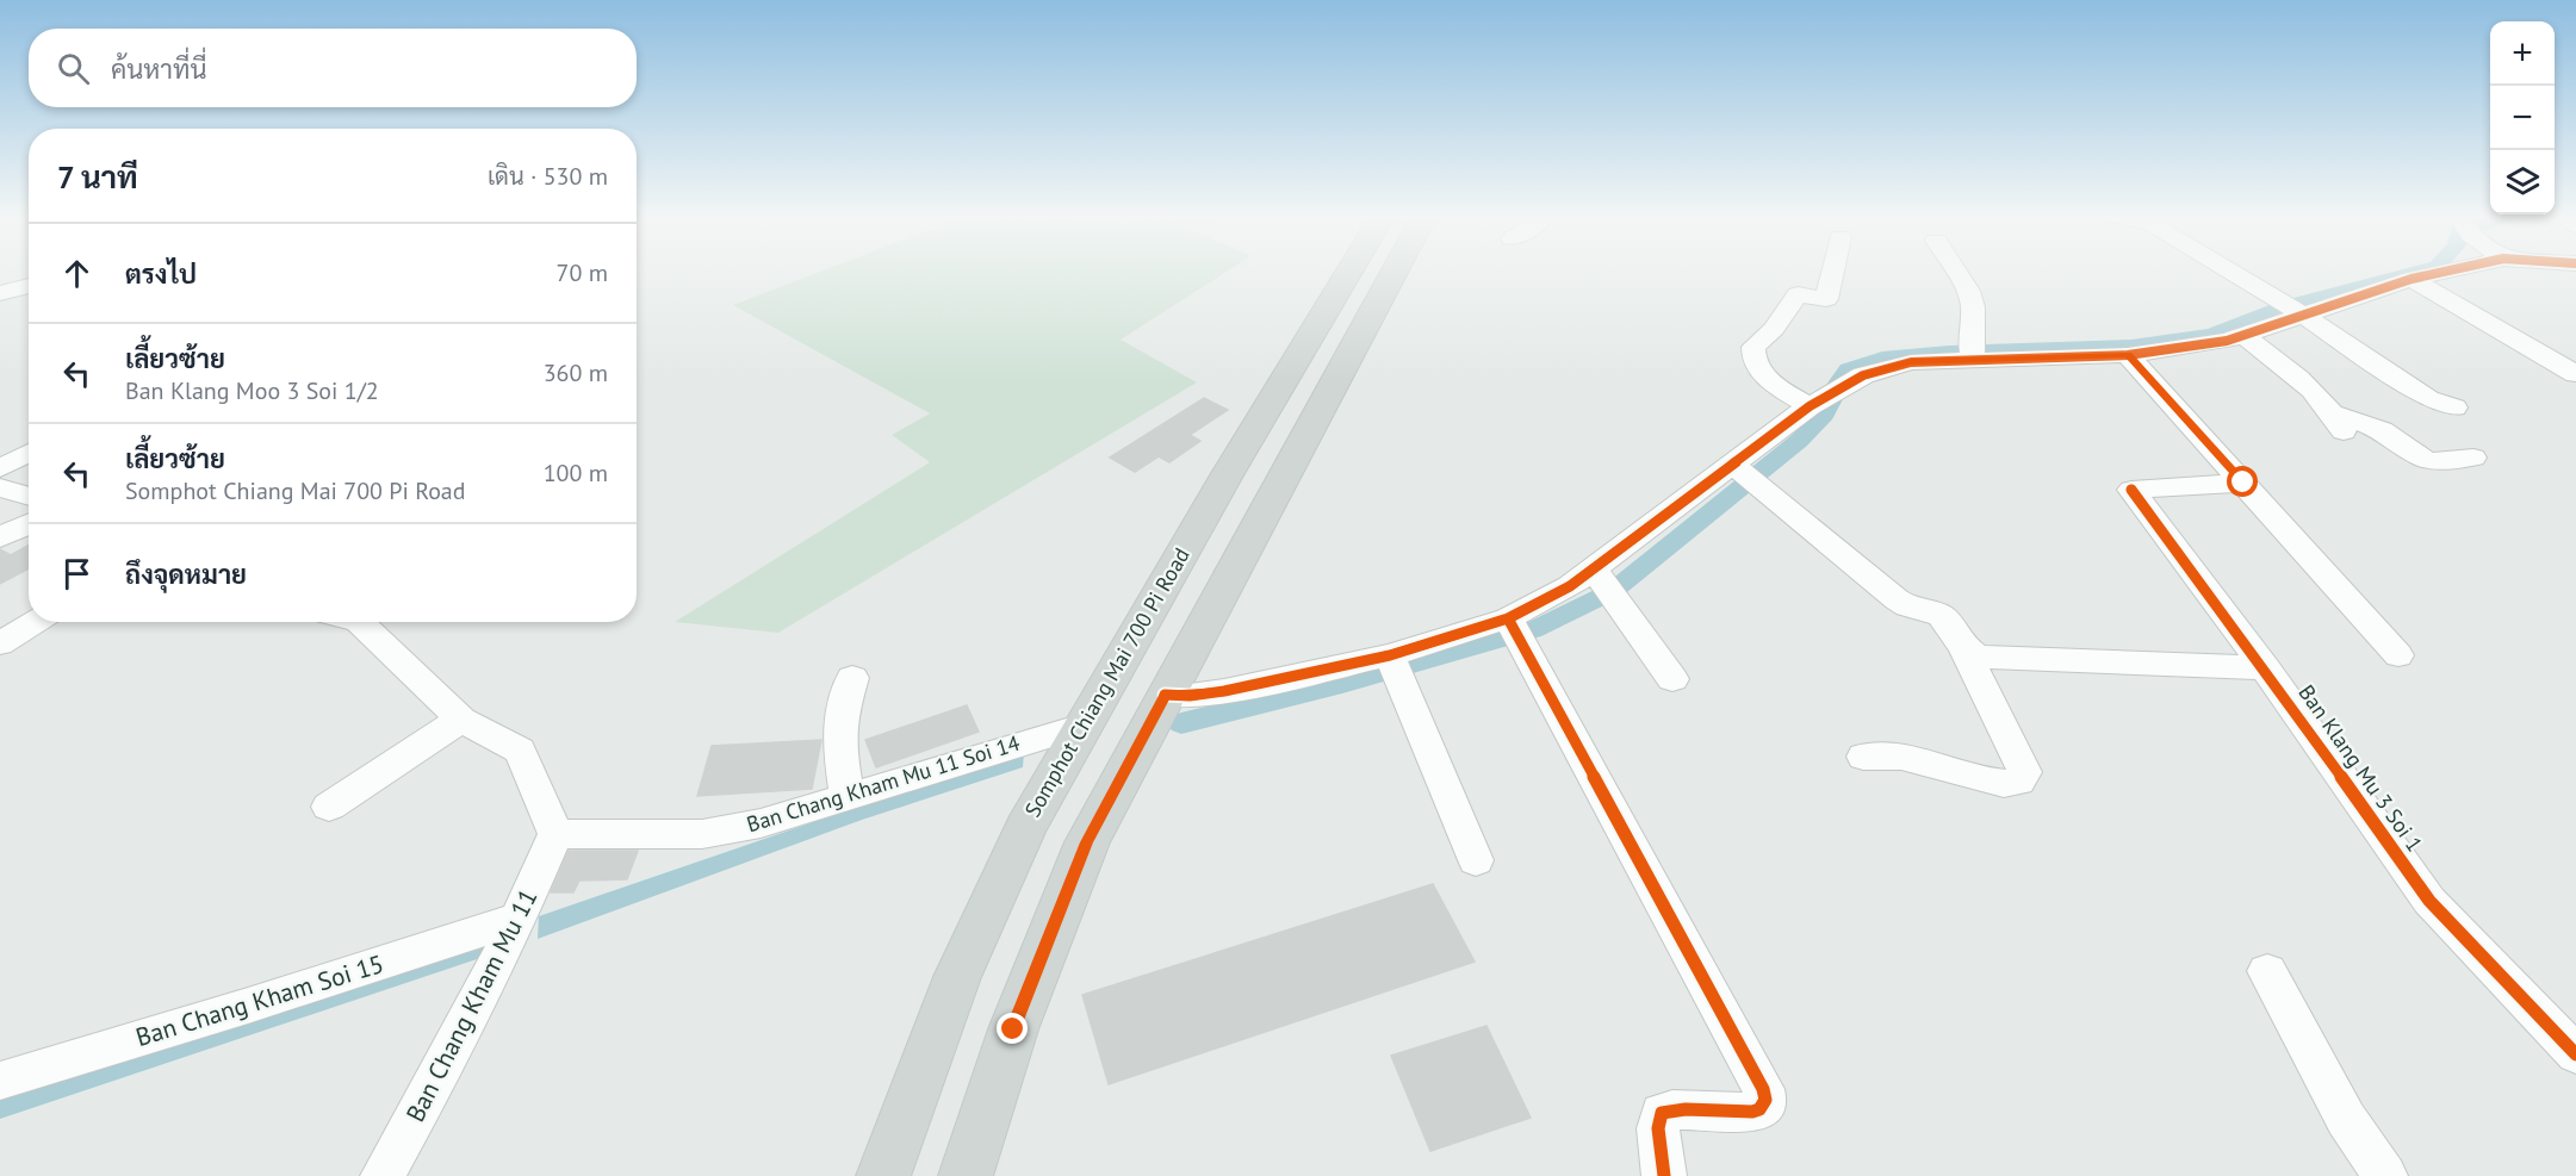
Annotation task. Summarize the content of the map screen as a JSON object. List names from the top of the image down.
{
  "streets": {
    "main road": ["Somphot Chiang Mai 700 Pi Road"],
    "street": [
      "Ban Klang Mu 3 Soi 1",
      "Ban Chang Kham Mu 11 Soi 14",
      "Ban Chang Kham Soi 15",
      "Ban Chang Kham Mu 11"
    ]
  },
  "crossings": [
    ["Somphot Chiang Mai 700 Pi Road", "Ban Chang Kham Mu 11 Soi 14"],
    ["Ban Chang Kham Mu 11 Soi 14", "Ban Chang Kham Mu 11"],
    ["Ban Chang Kham Soi 15", "Ban Chang Kham Mu 11"]
  ],
  "page": {
    "map_buttons": ["+", "−"],
    "search": "ค้นหาที่นี่",
    "heading": ["7 นาที", "เดิน · 530 m"],
    "list": [
      ["ตรงไป", "70 m"],
      ["เลี้ยวซ้าย", "Ban Klang Moo 3 Soi 1/2", "360 m"],
      ["เลี้ยวซ้าย", "Somphot Chiang Mai 700 Pi Road", "100 m"],
      "ถึงจุดหมาย"
    ]
  }
}
